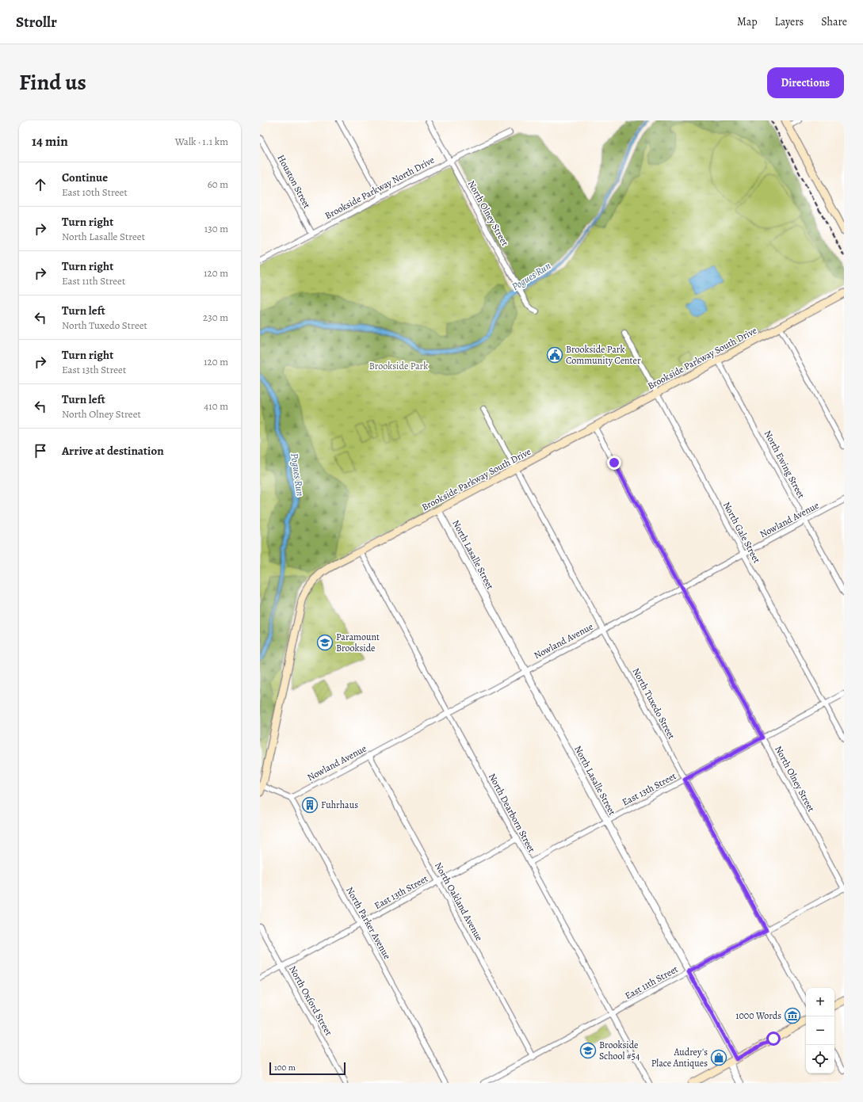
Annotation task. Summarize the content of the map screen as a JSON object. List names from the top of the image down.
{
  "streets": {
    "main road": ["Brookside Parkway South Drive"],
    "street": [
      "Houston Street",
      "Brookside Parkway North Drive",
      "North Olney Street",
      "North Ewing Street",
      "Nowland Avenue",
      "North Gale Street",
      "North Lasalle Street",
      "North Tuxedo Street",
      "East 13th Street",
      "North Dearborn Street",
      "North Oakland Avenue",
      "North Parker Avenue",
      "East 11th Street",
      "North Oxford Street"
    ]
  },
  "crossings": [
    ["Houston Street", "Brookside Parkway North Drive"],
    ["Brookside Parkway North Drive", "North Olney Street"],
    ["North Olney Street", "Brookside Parkway South Drive"],
    ["North Olney Street", "Nowland Avenue"],
    ["North Olney Street", "East 13th Street"],
    ["North Olney Street", "East 11th Street"],
    ["Brookside Parkway South Drive", "North Ewing Street"],
    ["Brookside Parkway South Drive", "North Gale Street"],
    ["Brookside Parkway South Drive", "North Lasalle Street"],
    ["Brookside Parkway South Drive", "North Tuxedo Street"],
    ["Brookside Parkway South Drive", "North Dearborn Street"],
    ["North Ewing Street", "Nowland Avenue"],
    ["Nowland Avenue", "North Gale Street"],
    ["Nowland Avenue", "North Lasalle Street"],
    ["Nowland Avenue", "North Tuxedo Street"],
    ["Nowland Avenue", "North Dearborn Street"],
    ["Nowland Avenue", "North Oakland Avenue"],
    ["Nowland Avenue", "North Parker Avenue"],
    ["North Gale Street", "East 13th Street"],
    ["North Lasalle Street", "East 13th Street"],
    ["North Lasalle Street", "East 11th Street"],
    ["North Tuxedo Street", "East 13th Street"],
    ["North Tuxedo Street", "East 11th Street"],
    ["East 13th Street", "North Dearborn Street"],
    ["East 13th Street", "North Oakland Avenue"],
    ["East 13th Street", "North Parker Avenue"],
    ["East 13th Street", "North Oxford Street"],
    ["North Dearborn Street", "East 11th Street"],
    ["North Oakland Avenue", "East 11th Street"]
  ],
  "water": ["Pogues Run"],
  "parks": ["Brookside Park"],
  "places": {
    "public building": ["Brookside Park Community Center"],
    "school or university": ["Paramount Brookside", "Brookside School #54"],
    "building": ["Fuhrhaus"],
    "museum": ["1000 Words"],
    "shop": ["Audrey's Place Antiques"]
  },
  "scale_bar": "100 m",
  "page": {
    "header": "Strollr",
    "nav": ["Map", "Layers", "Share"],
    "title": "Find us",
    "buttons": "Directions",
    "heading": ["14 min", "Walk · 1.1 km"],
    "list": [
      ["Continue", "East 10th Street", "60 m"],
      ["Turn right", "North Lasalle Street", "130 m"],
      ["Turn right", "East 11th Street", "120 m"],
      ["Turn left", "North Tuxedo Street", "230 m"],
      ["Turn right", "East 13th Street", "120 m"],
      ["Turn left", "North Olney Street", "410 m"],
      "Arrive at destination"
    ],
    "map_buttons": ["+", "−"],
    "scale": "100 m"
  }
}
